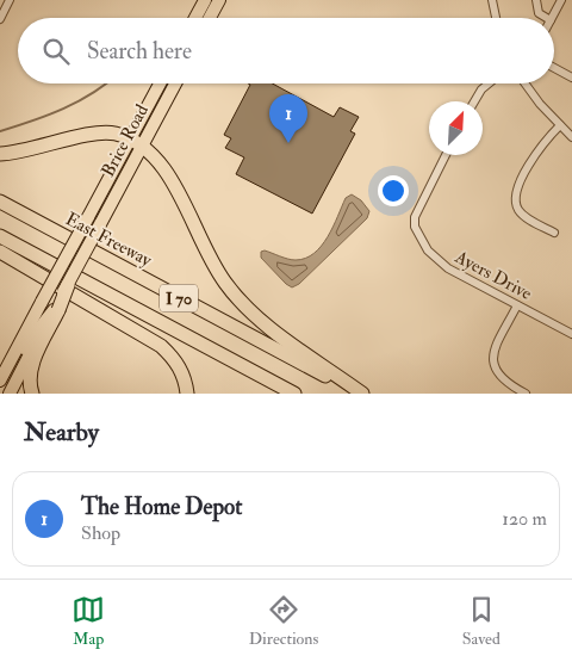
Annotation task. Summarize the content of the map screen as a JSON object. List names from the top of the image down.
{
  "streets": {
    "highway": ["East Freeway", "I 70"],
    "main road": ["Brice Road"],
    "street": ["Ayers Drive"]
  },
  "north": "top right",
  "page": {
    "search": "Search here",
    "pins": "1",
    "heading": "Nearby",
    "list": [
      {
        "mark": "1",
        "name": "The Home Depot",
        "note": "Shop",
        "value": "120 m"
      }
    ],
    "nav": ["Map", "Directions", "Saved"]
  }
}
